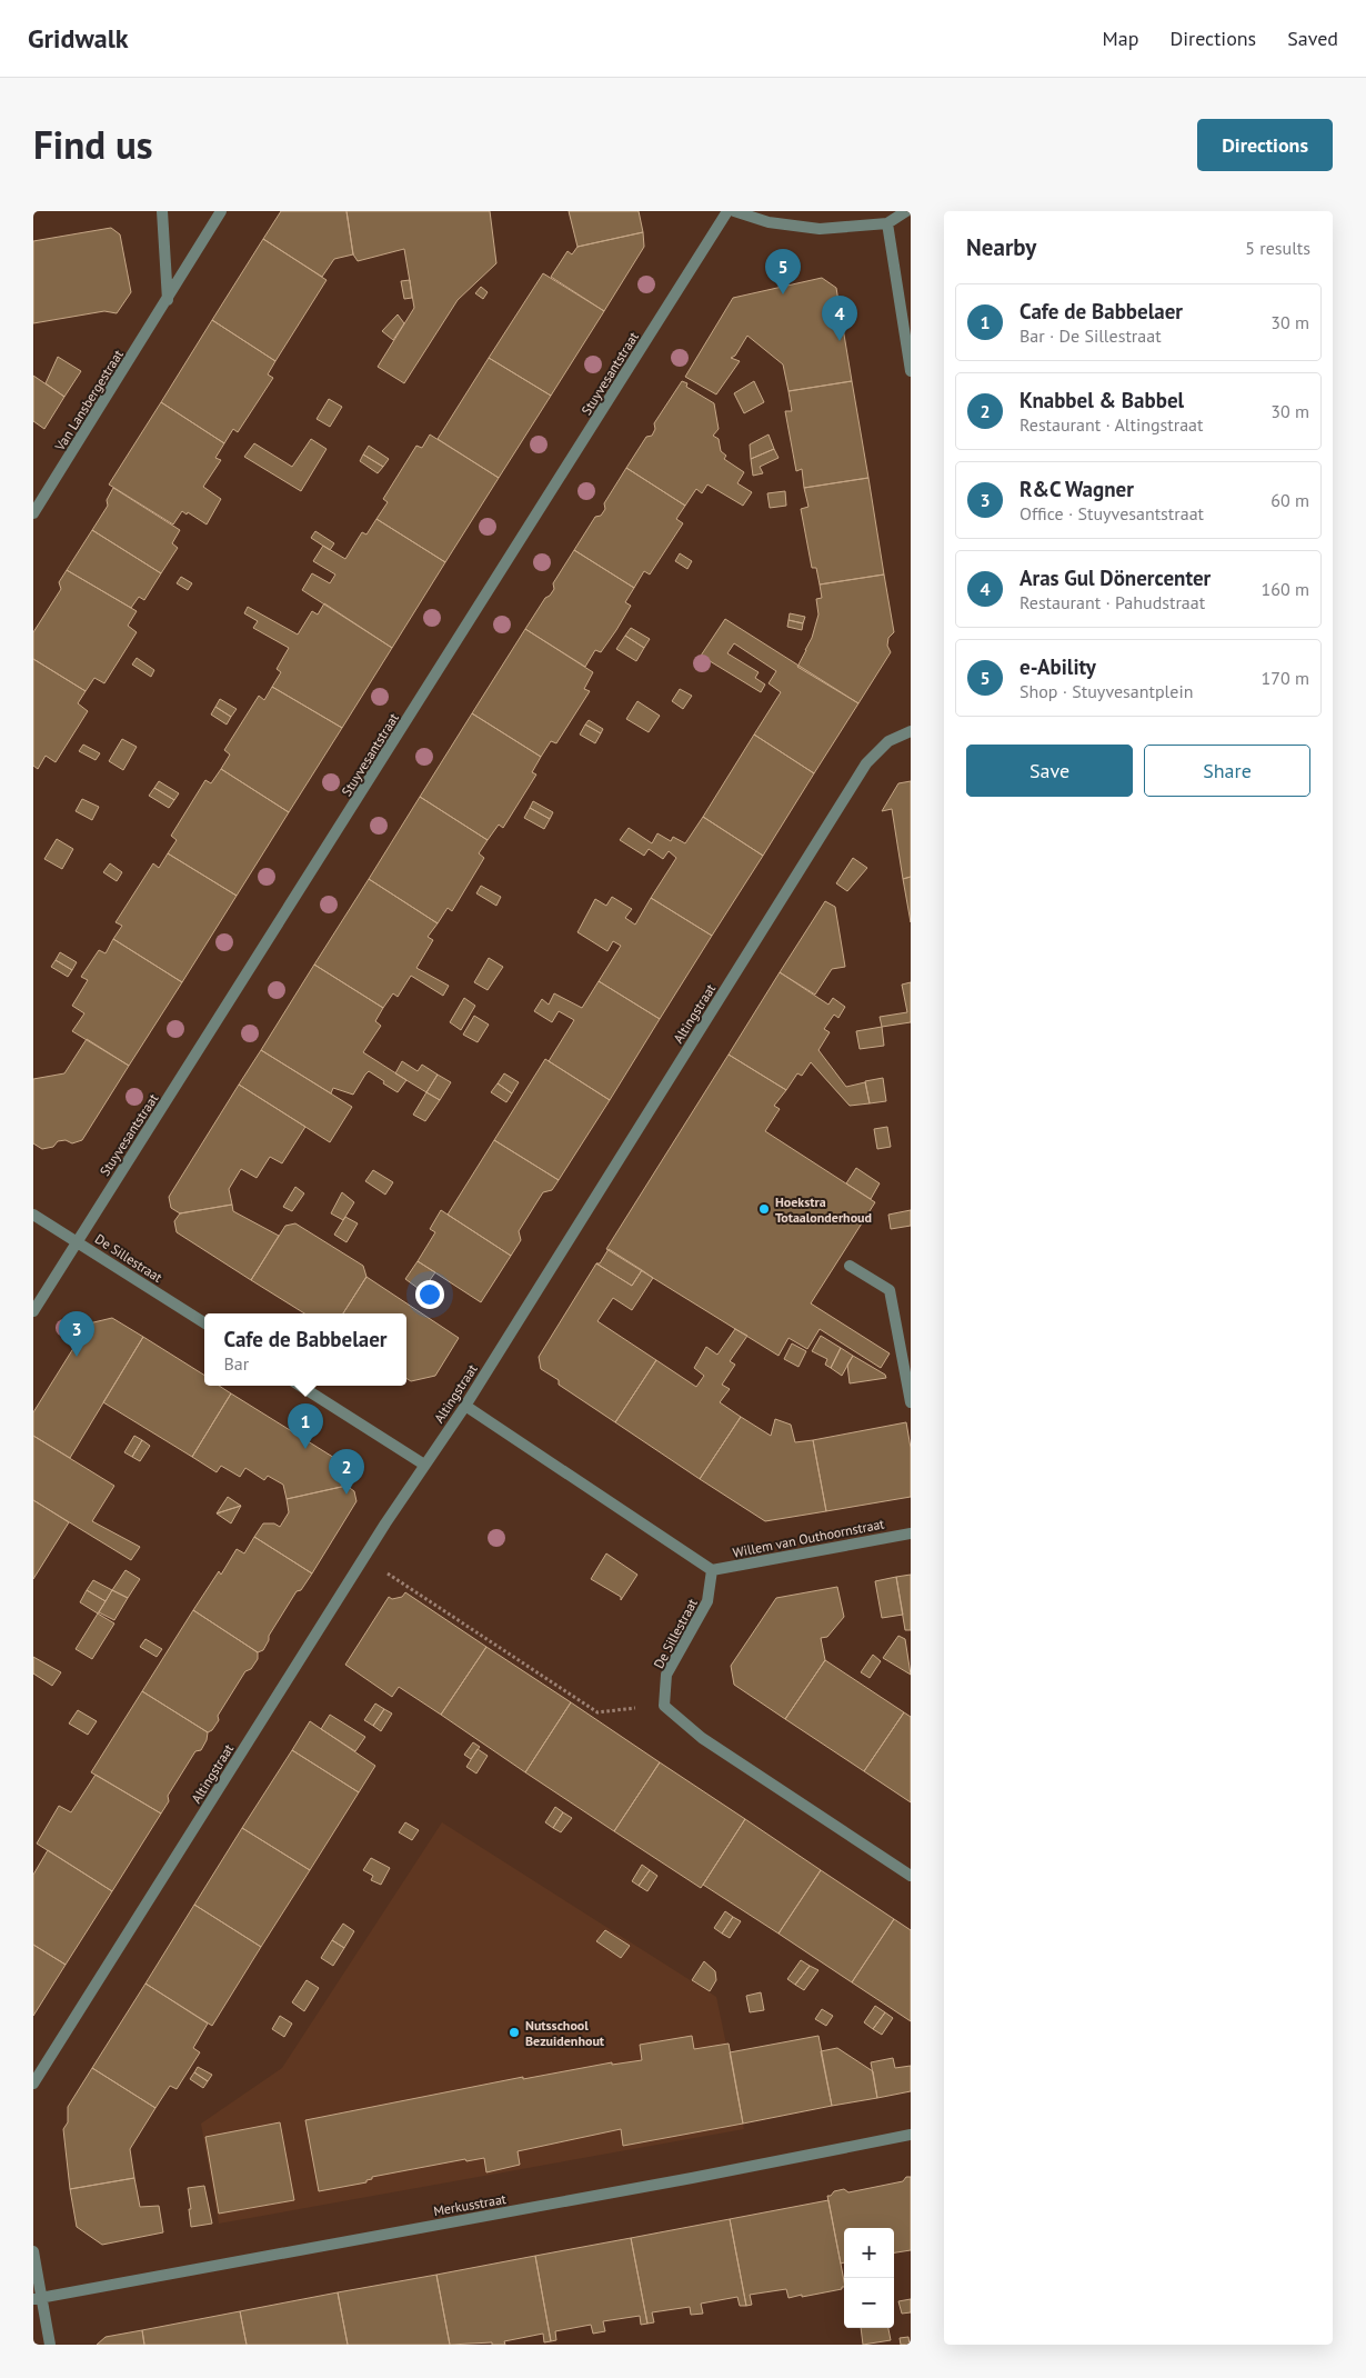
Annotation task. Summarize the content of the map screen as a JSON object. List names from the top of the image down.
{
  "streets": {
    "street": [
      "Stuyvesantstraat",
      "Van Lansbergestraat",
      "Altingstraat",
      "De Sillestraat",
      "Willem van Outhoornstraat",
      "Merkusstraat"
    ]
  },
  "crossings": [
    ["Stuyvesantstraat", "De Sillestraat"],
    ["De Sillestraat", "Willem van Outhoornstraat"]
  ],
  "places": ["Hoekstra Totaalonderhoud", "Nutsschool Bezuidenhout"],
  "page": {
    "header": "Gridwalk",
    "nav": ["Map", "Directions", "Saved"],
    "title": "Find us",
    "buttons": [
      "Directions",
      ["Save", "Share"]
    ],
    "heading": ["Nearby", "5 results"],
    "pins": [
      "5",
      "4",
      "3",
      "1",
      "2"
    ],
    "list": [
      {
        "mark": "1",
        "name": "Cafe de Babbelaer",
        "note": "Bar · De Sillestraat",
        "value": "30 m"
      },
      {
        "mark": "2",
        "name": "Knabbel & Babbel",
        "note": "Restaurant · Altingstraat",
        "value": "30 m"
      },
      {
        "mark": "3",
        "name": "R&C Wagner",
        "note": "Office · Stuyvesantstraat",
        "value": "60 m"
      },
      {
        "mark": "4",
        "name": "Aras Gul Dönercenter",
        "note": "Restaurant · Pahudstraat",
        "value": "160 m"
      },
      {
        "mark": "5",
        "name": "e-Ability",
        "note": "Shop · Stuyvesantplein",
        "value": "170 m"
      }
    ],
    "popup": ["Cafe de Babbelaer", "Bar"],
    "map_buttons": ["+", "−"]
  }
}
